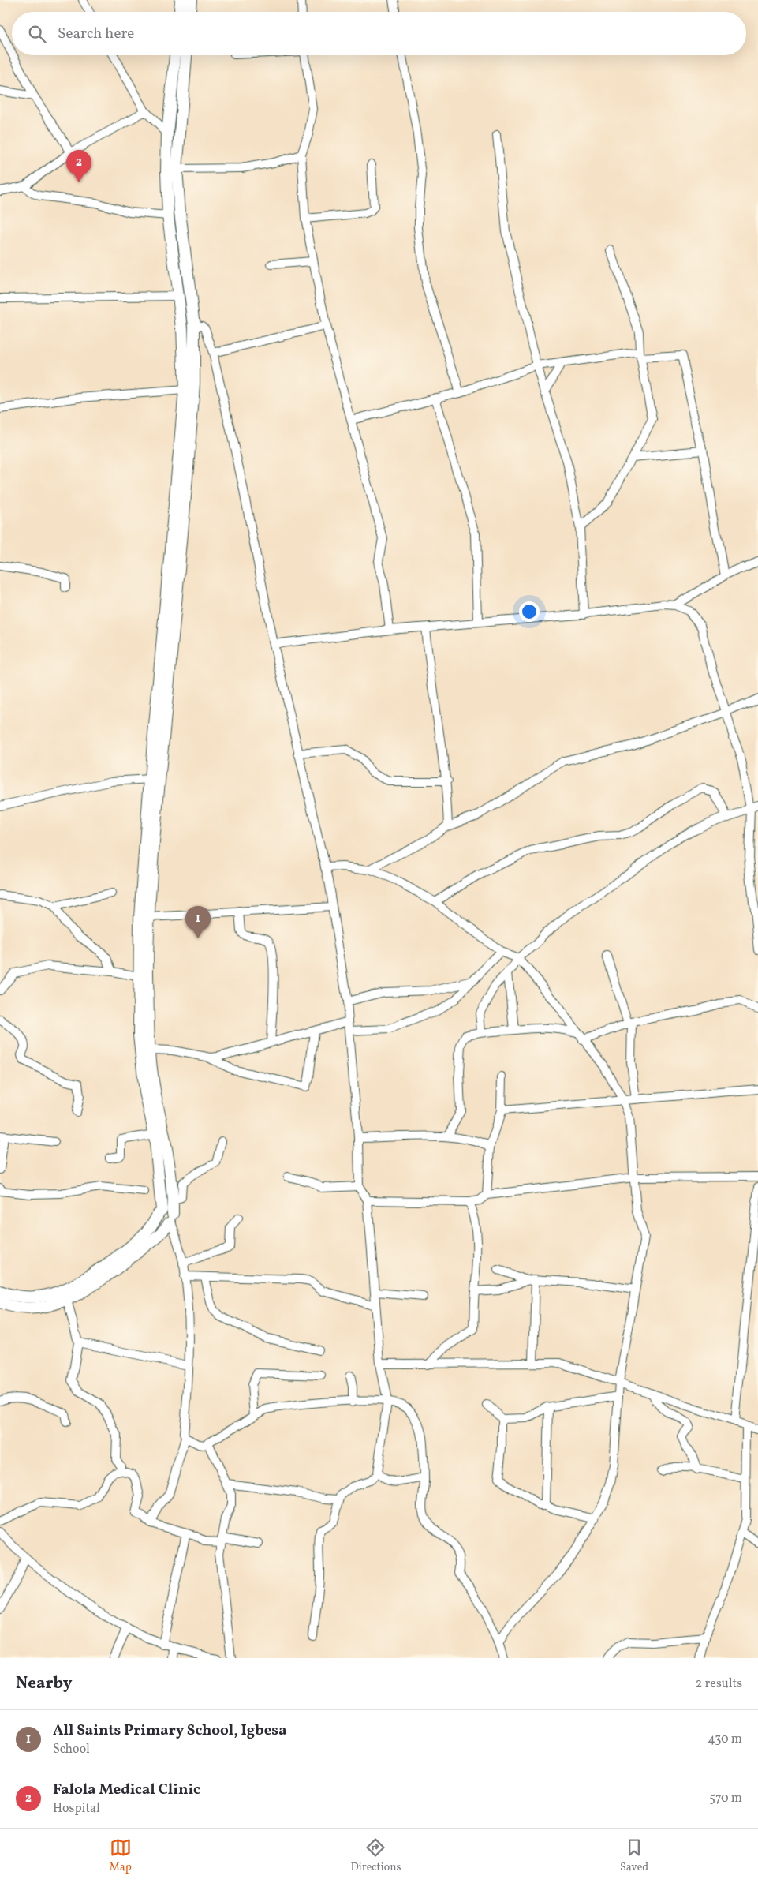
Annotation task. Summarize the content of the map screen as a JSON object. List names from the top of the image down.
{
  "page": {
    "search": "Search here",
    "pins": ["2", "1"],
    "heading": ["Nearby", "2 results"],
    "list": [
      {
        "mark": "1",
        "name": "All Saints Primary School, Igbesa",
        "note": "School",
        "value": "430 m"
      },
      {
        "mark": "2",
        "name": "Falola Medical Clinic",
        "note": "Hospital",
        "value": "570 m"
      }
    ],
    "nav": ["Map", "Directions", "Saved"]
  }
}
